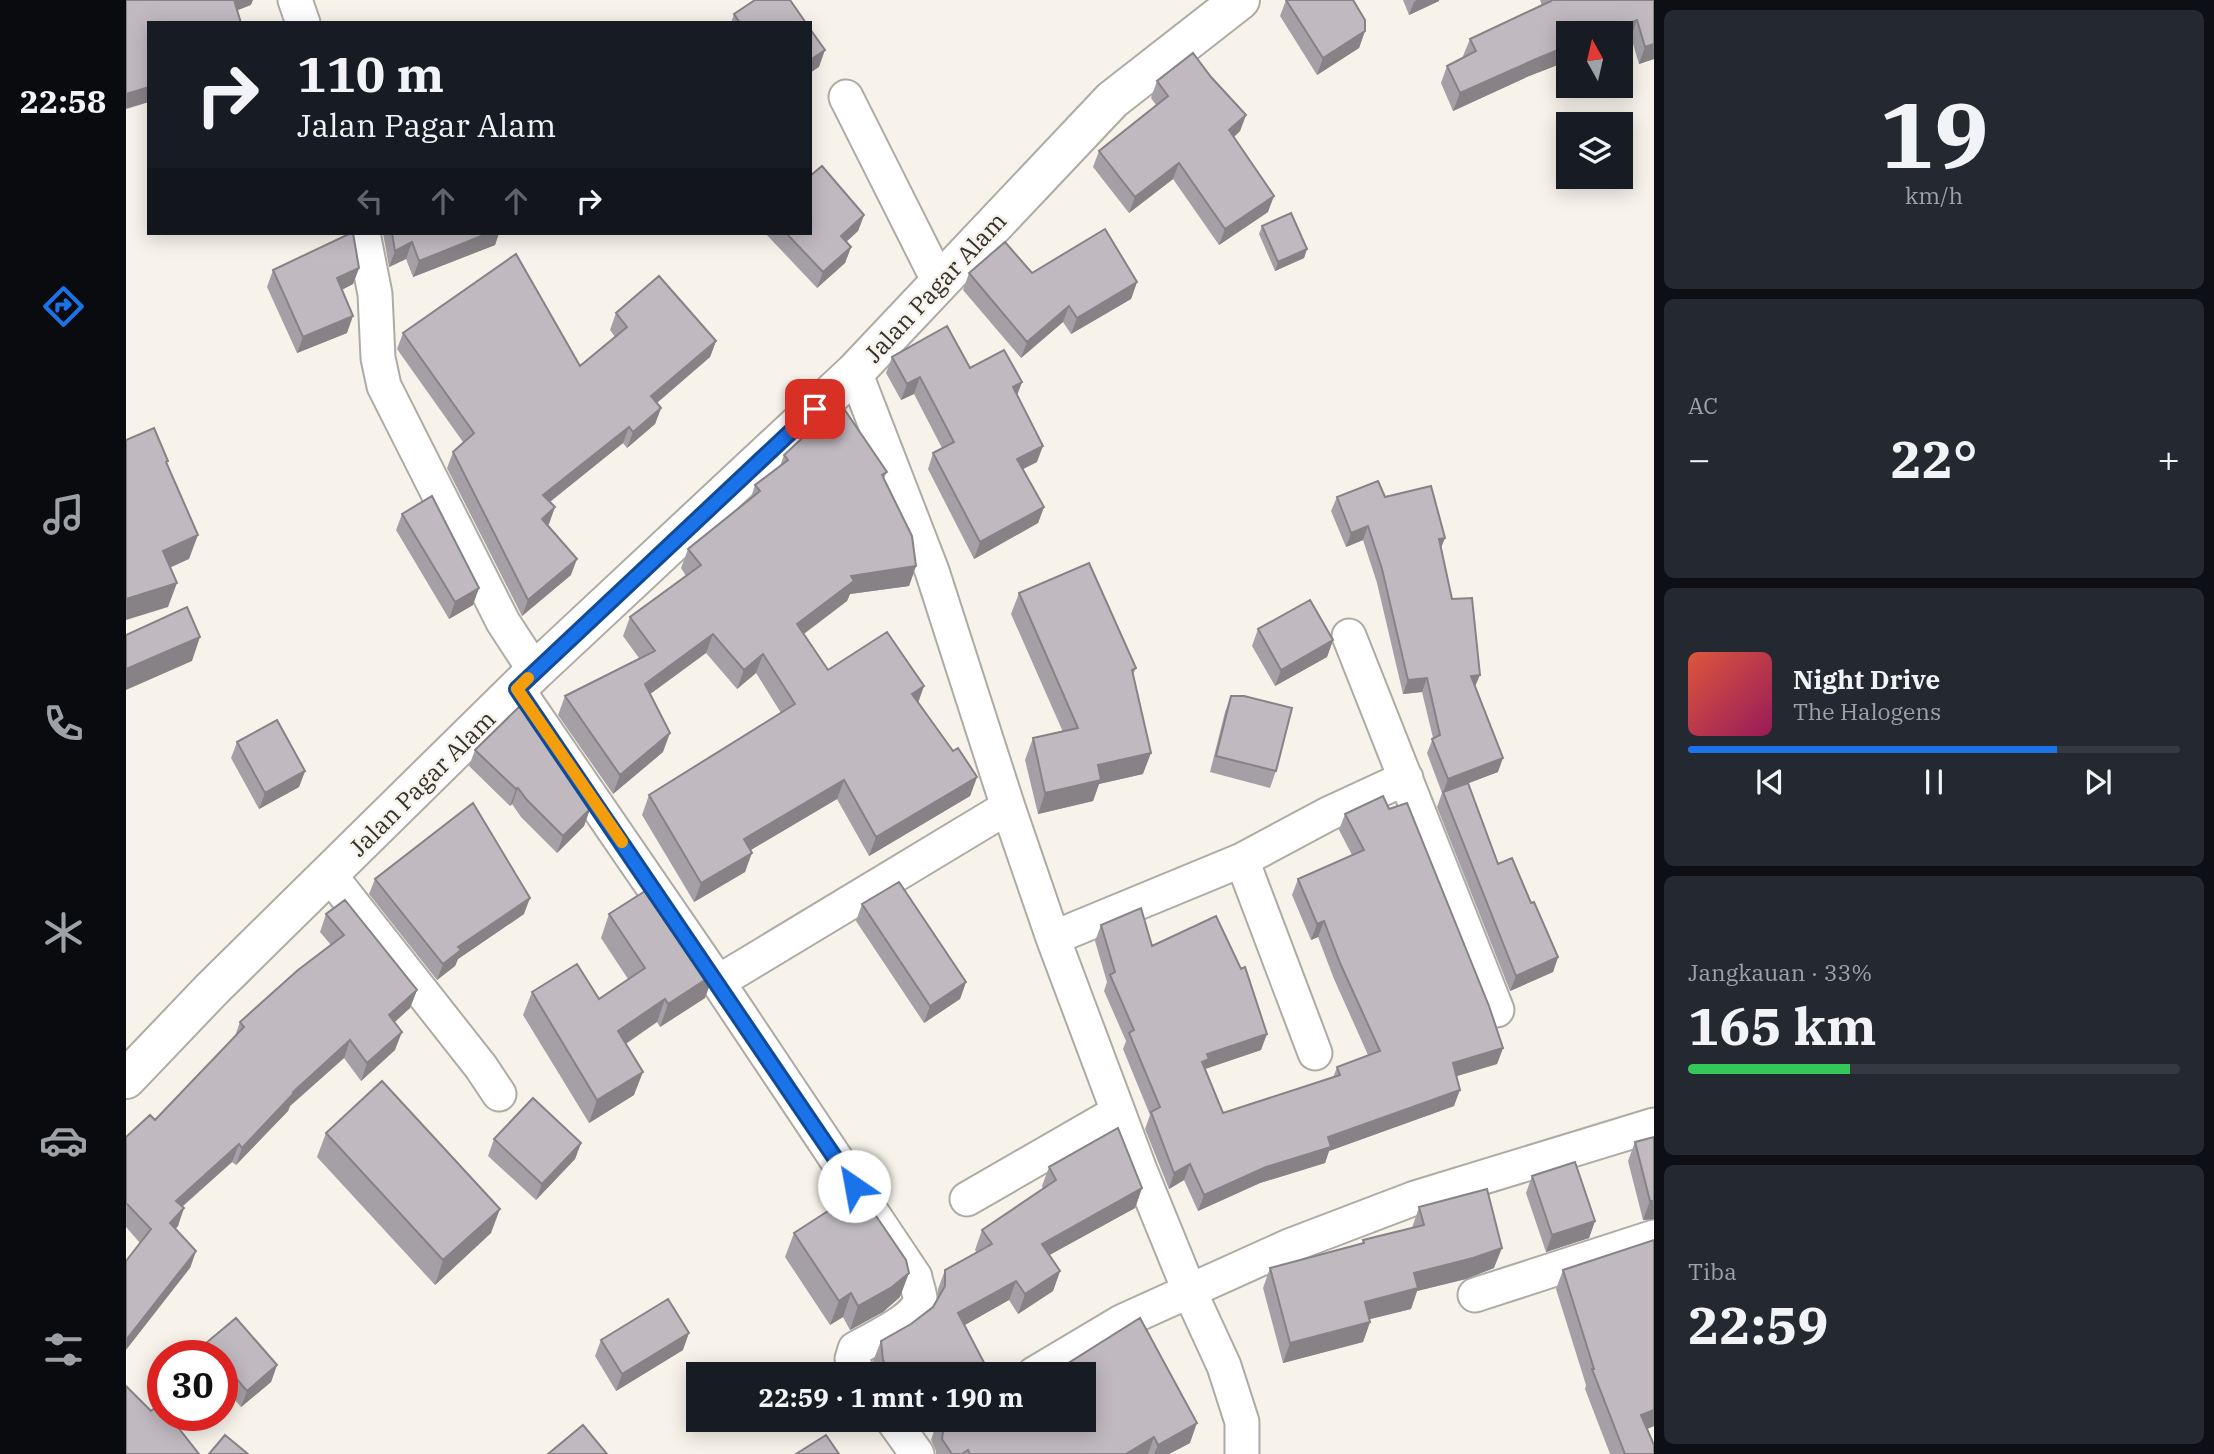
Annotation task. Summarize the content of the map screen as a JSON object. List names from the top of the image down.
{
  "streets": {
    "street": ["Jalan Pagar Alam"]
  },
  "north": "top",
  "page": {
    "tabs": "22:58",
    "tile": [
      ["19", "km/h"],
      "AC",
      ["Jangkauan · 33%", "165 km"],
      ["Tiba", "22:59"]
    ],
    "turn": ["110 m", "Jalan Pagar Alam"],
    "heat": ["−", "22°", "+"],
    "song": ["Night Drive", "The Halogens"],
    "limit": "30",
    "trip": "22:59 · 1 mnt · 190 m"
  }
}
